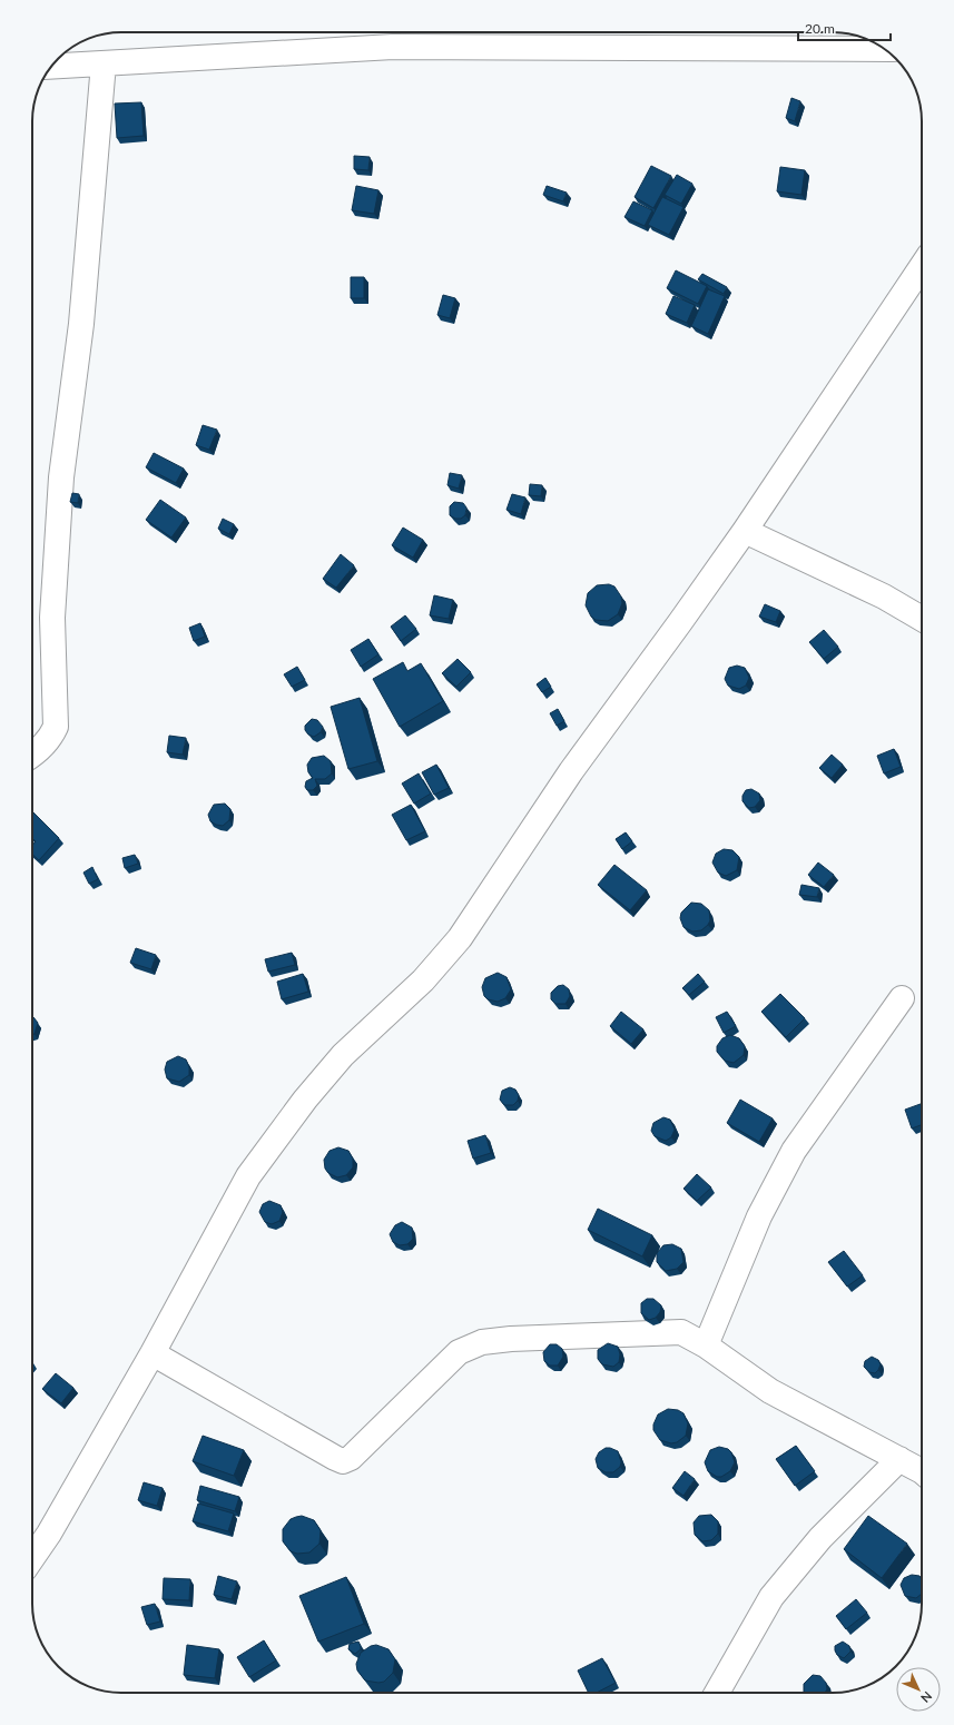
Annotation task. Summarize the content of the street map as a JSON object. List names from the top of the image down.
{
  "scale_bar": "20 m",
  "north": "bottom right"
}
